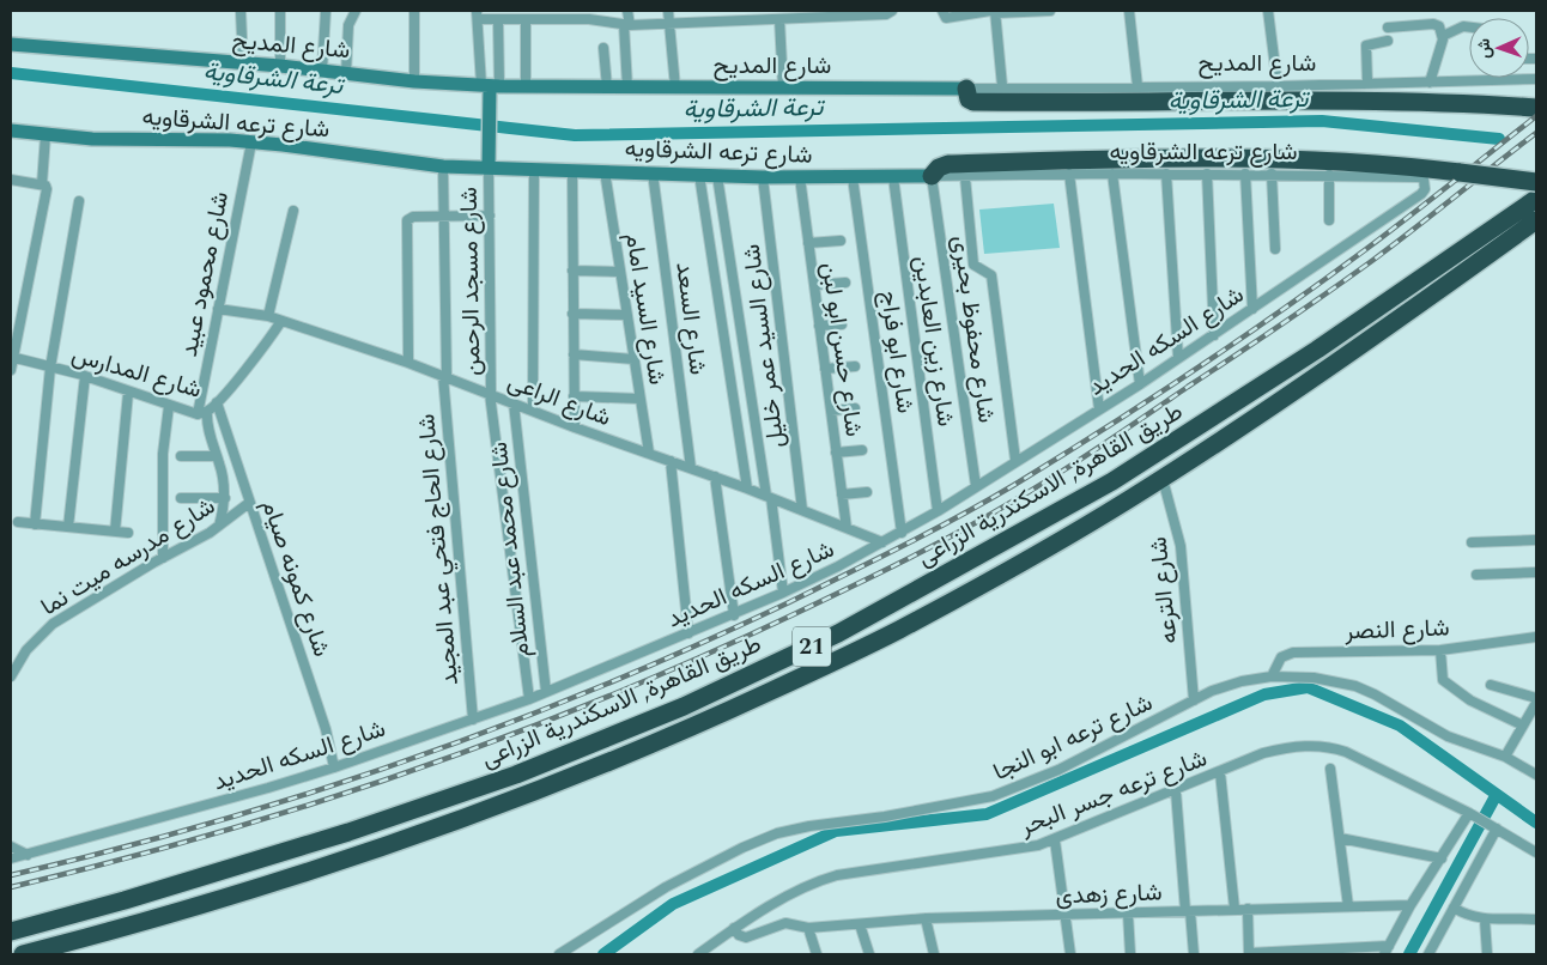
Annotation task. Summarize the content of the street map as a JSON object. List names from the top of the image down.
{
  "streets": {
    "highway": ["طريق القاهرة, الاسكندرية الزراعى", "21"],
    "main road": ["شارع المديح", "شارع ترعه الشرقاويه"],
    "street": [
      "شارع محمود عبيد",
      "شارع مسجد الرحمن",
      "شارع السيد امام",
      "شارع السعد",
      "شارع محفوظ بحيرى",
      "شارع زين العابدين",
      "شارع السكه الحديد",
      "شارع السيد عمر خليل",
      "شارع حسن ابو لبن",
      "شارع ابو فراج",
      "شارع المدارس",
      "شارع الراعى",
      "شارع الحاج فتحي عبد المجيد",
      "شارع محمد عبد السلام",
      "شارع مدرسه ميت نما",
      "شارع كمونه صيام",
      "شارع الترعه",
      "شارع النصر",
      "شارع ترعه ابو النجا",
      "شارع ترعه جسر البحر",
      "شارع زهدى"
    ]
  },
  "crossings": [
    ["شارع ترعه الشرقاويه", "شارع محمود عبيد"],
    ["شارع ترعه الشرقاويه", "شارع مسجد الرحمن"],
    ["شارع ترعه الشرقاويه", "شارع السيد امام"],
    ["شارع ترعه الشرقاويه", "شارع السعد"],
    ["شارع ترعه الشرقاويه", "شارع محفوظ بحيرى"],
    ["شارع ترعه الشرقاويه", "شارع زين العابدين"],
    ["شارع ترعه الشرقاويه", "شارع السكه الحديد"],
    ["شارع ترعه الشرقاويه", "شارع السيد عمر خليل"],
    ["شارع ترعه الشرقاويه", "شارع حسن ابو لبن"],
    ["شارع ترعه الشرقاويه", "شارع ابو فراج"],
    ["شارع ترعه الشرقاويه", "شارع الحاج فتحي عبد المجيد"],
    ["شارع محمود عبيد", "شارع المدارس"],
    ["شارع محمود عبيد", "شارع الراعى"],
    ["شارع مسجد الرحمن", "شارع السكه الحديد"],
    ["شارع مسجد الرحمن", "شارع الراعى"],
    ["شارع السيد امام", "شارع الراعى"],
    ["شارع السعد", "شارع الراعى"],
    ["شارع محفوظ بحيرى", "شارع السكه الحديد"],
    ["شارع زين العابدين", "شارع السكه الحديد"],
    ["شارع السكه الحديد", "شارع ابو فراج"],
    ["شارع السكه الحديد", "شارع الراعى"],
    ["شارع السكه الحديد", "شارع الحاج فتحي عبد المجيد"],
    ["شارع السكه الحديد", "شارع محمد عبد السلام"],
    ["شارع السكه الحديد", "شارع كمونه صيام"],
    ["شارع السيد عمر خليل", "شارع الراعى"],
    ["شارع حسن ابو لبن", "شارع الراعى"],
    ["شارع المدارس", "شارع الراعى"],
    ["شارع المدارس", "شارع كمونه صيام"],
    ["شارع الراعى", "شارع الحاج فتحي عبد المجيد"],
    ["شارع الراعى", "شارع محمد عبد السلام"],
    ["طريق القاهرة, الاسكندرية الزراعى", "شارع الترعه"],
    ["شارع مدرسه ميت نما", "شارع كمونه صيام"],
    ["شارع الترعه", "شارع ترعه ابو النجا"],
    ["شارع النصر", "شارع ترعه ابو النجا"],
    ["شارع ترعه جسر البحر", "شارع زهدى"]
  ],
  "water": ["ترعة الشرقاوية"],
  "north": "left"
}
